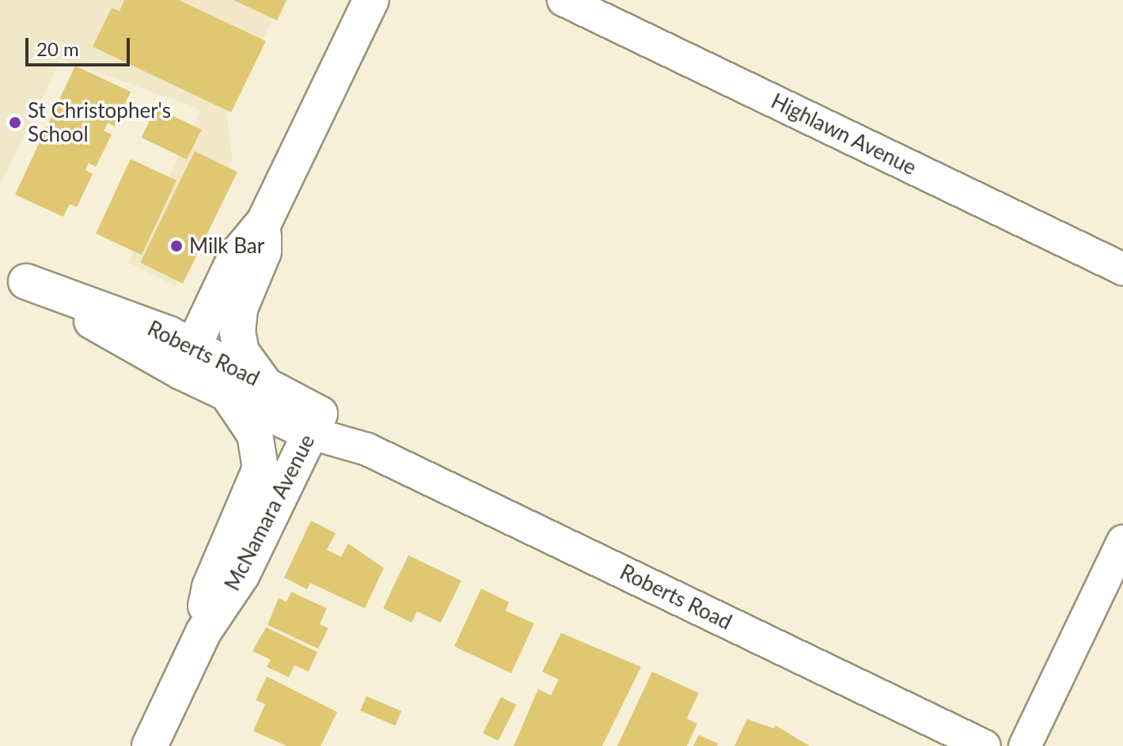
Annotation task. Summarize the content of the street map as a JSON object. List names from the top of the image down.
{
  "streets": {
    "street": ["Highlawn Avenue", "Roberts Road", "McNamara Avenue"]
  },
  "crossings": [
    ["Roberts Road", "McNamara Avenue"]
  ],
  "places": ["St Christopher's School", "Milk Bar"],
  "scale_bar": "20 m"
}
